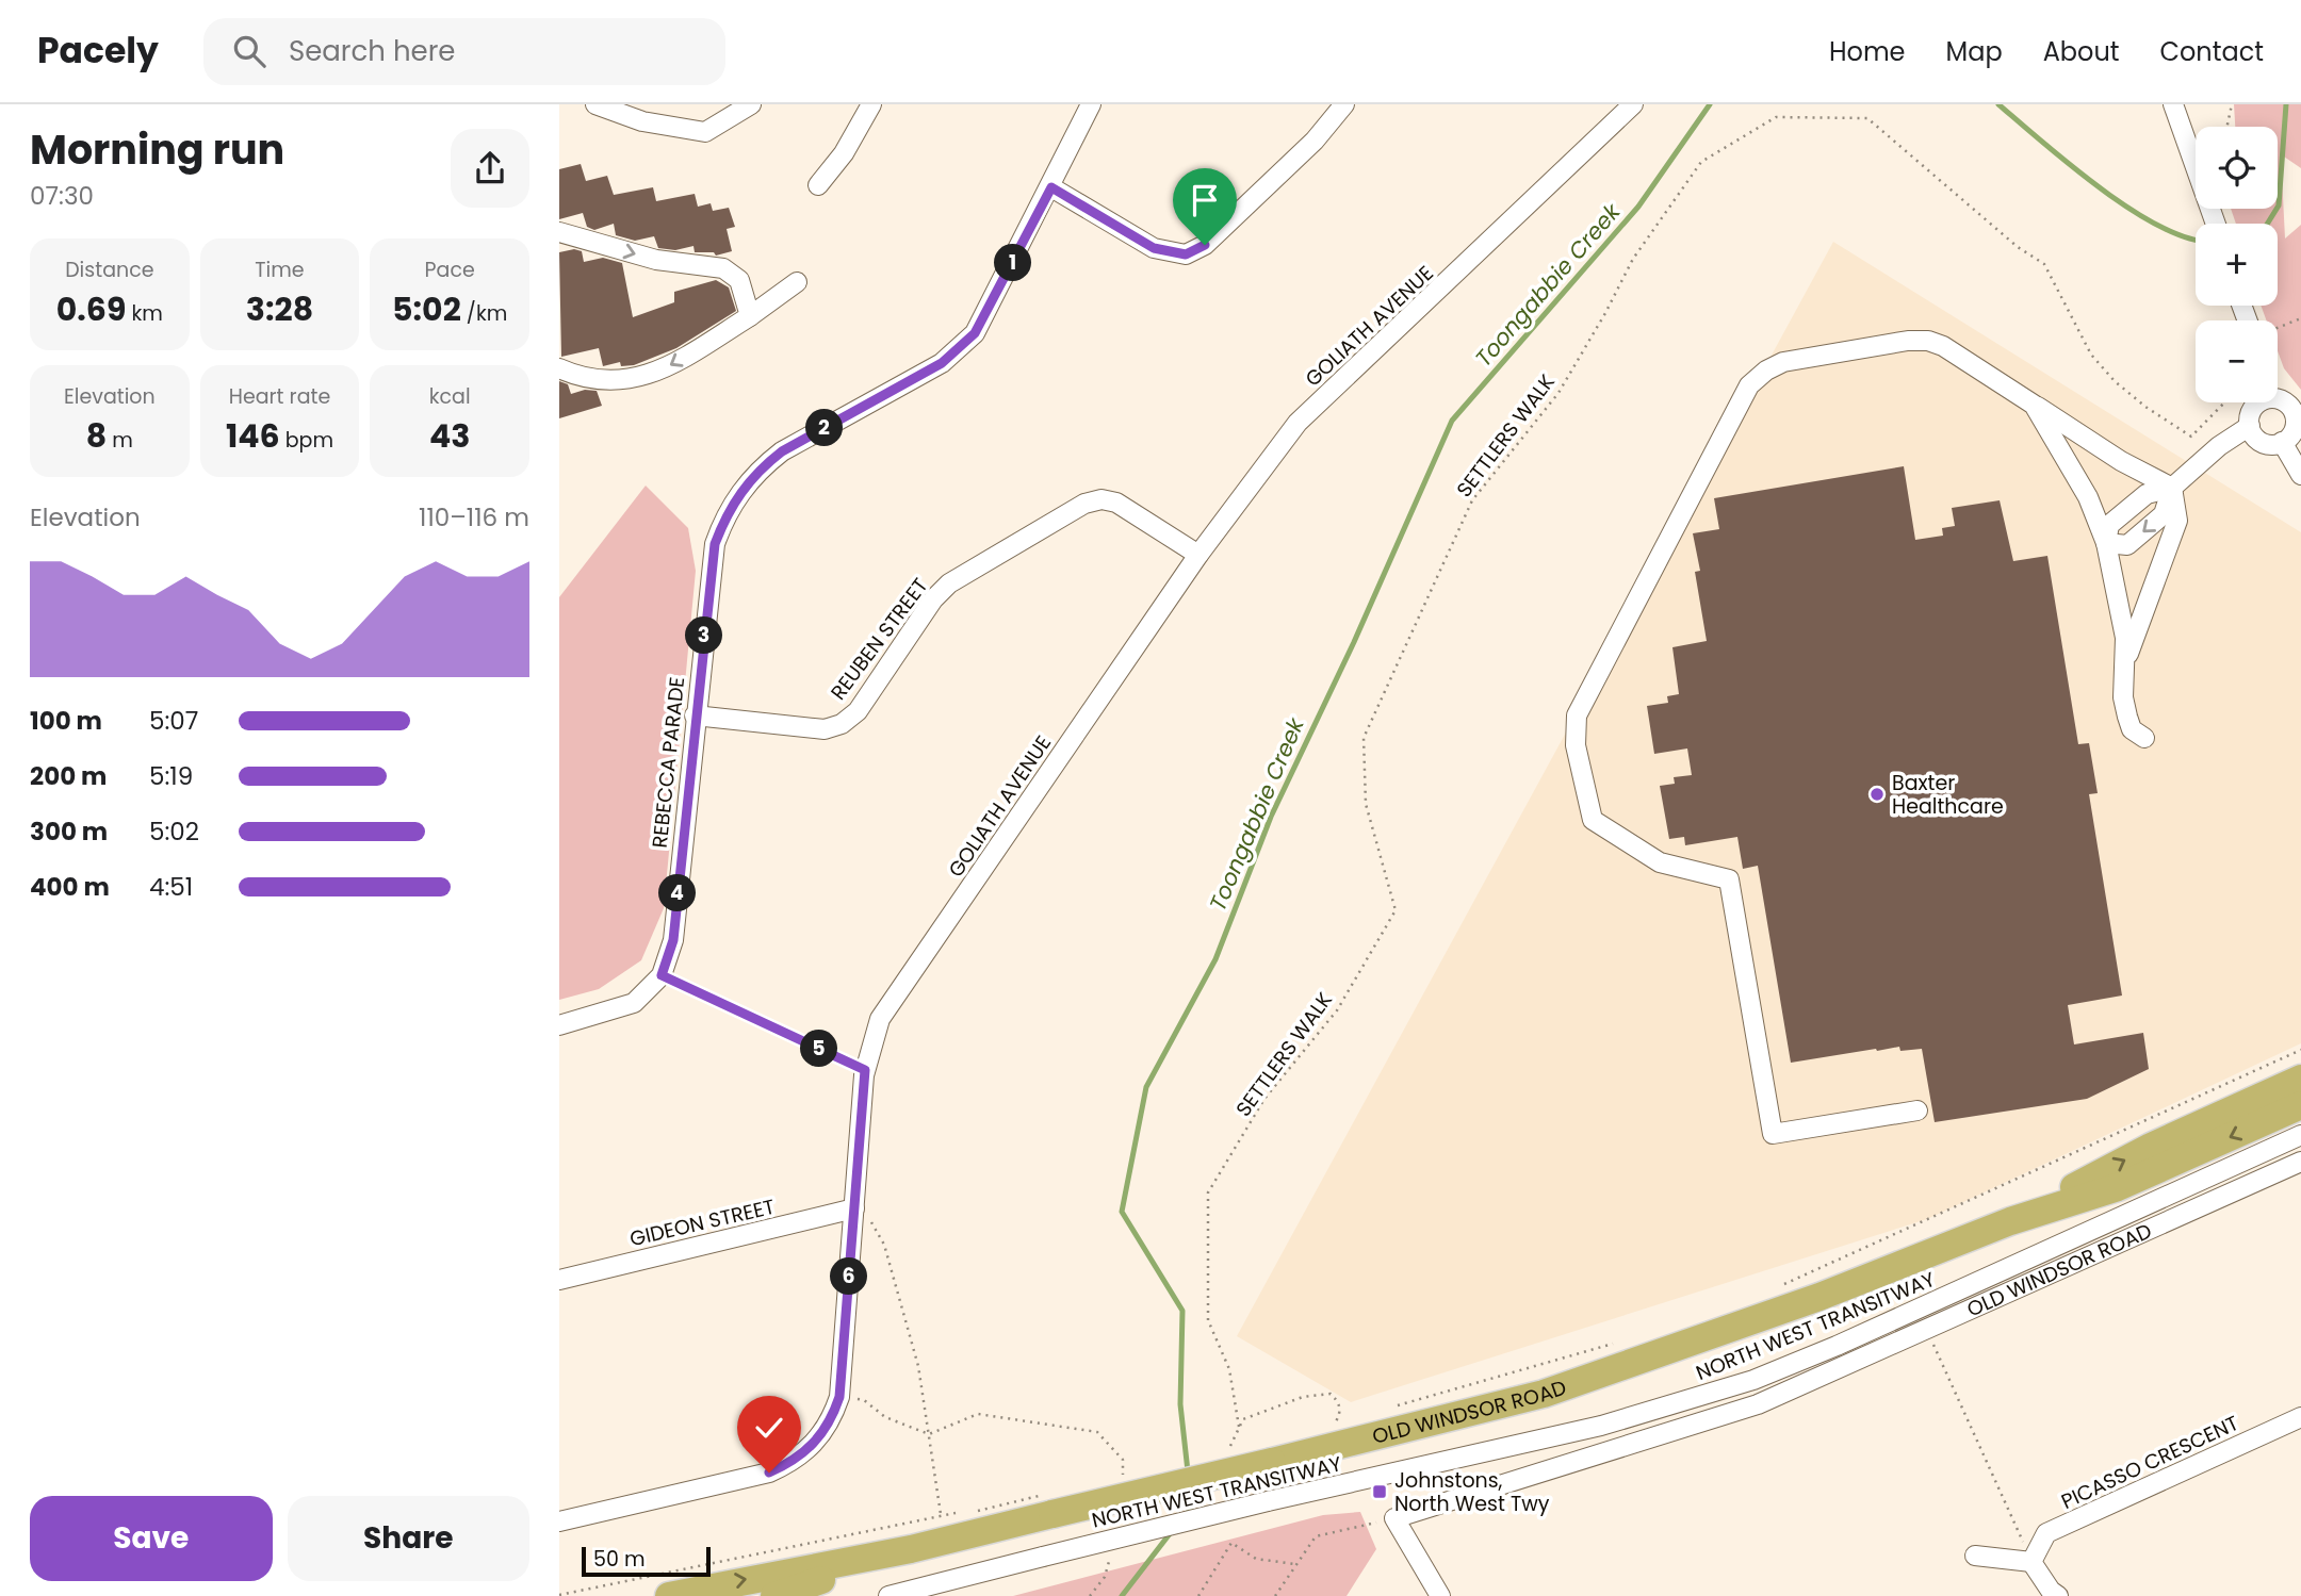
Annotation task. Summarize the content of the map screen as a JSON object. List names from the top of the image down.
{
  "streets": {
    "highway": ["OLD WINDSOR ROAD"],
    "street": [
      "GOLIATH AVENUE",
      "REUBEN STREET",
      "REBECCA PARADE",
      "GIDEON STREET",
      "NORTH WEST TRANSITWAY",
      "PICASSO CRESCENT"
    ],
    "path": ["SETTLERS WALK"]
  },
  "crossings": [
    ["GOLIATH AVENUE", "REUBEN STREET"],
    ["GOLIATH AVENUE", "GIDEON STREET"],
    ["REUBEN STREET", "REBECCA PARADE"]
  ],
  "water": ["Toongabbie Creek"],
  "places": {
    "other": ["Baxter Healthcare"],
    "transit": ["Johnstons, North West Twy"]
  },
  "scale_bar": "50 m",
  "page": {
    "header": "Pacely",
    "search": "Search here",
    "nav": [
      "Home",
      "Map",
      "About",
      "Contact"
    ],
    "heading": ["Morning run", "07:30"],
    "map_buttons": ["+", "−"],
    "stats": [
      ["Distance", "0.69 km"],
      ["Time", "3:28"],
      ["Pace", "5:02 /km"],
      ["Elevation", "8 m"],
      ["Heart rate", "146 bpm"],
      ["kcal", "43"]
    ],
    "pins": [
      "1",
      "2",
      "3",
      "4",
      "5",
      "6"
    ],
    "chart": ["Elevation", "110–116 m"],
    "list": [
      {
        "name": "100 m",
        "note": "5:07"
      },
      {
        "name": "200 m",
        "note": "5:19"
      },
      {
        "name": "300 m",
        "note": "5:02"
      },
      {
        "name": "400 m",
        "note": "4:51"
      }
    ],
    "buttons": ["Save", "Share"],
    "scale": "50 m"
  }
}
